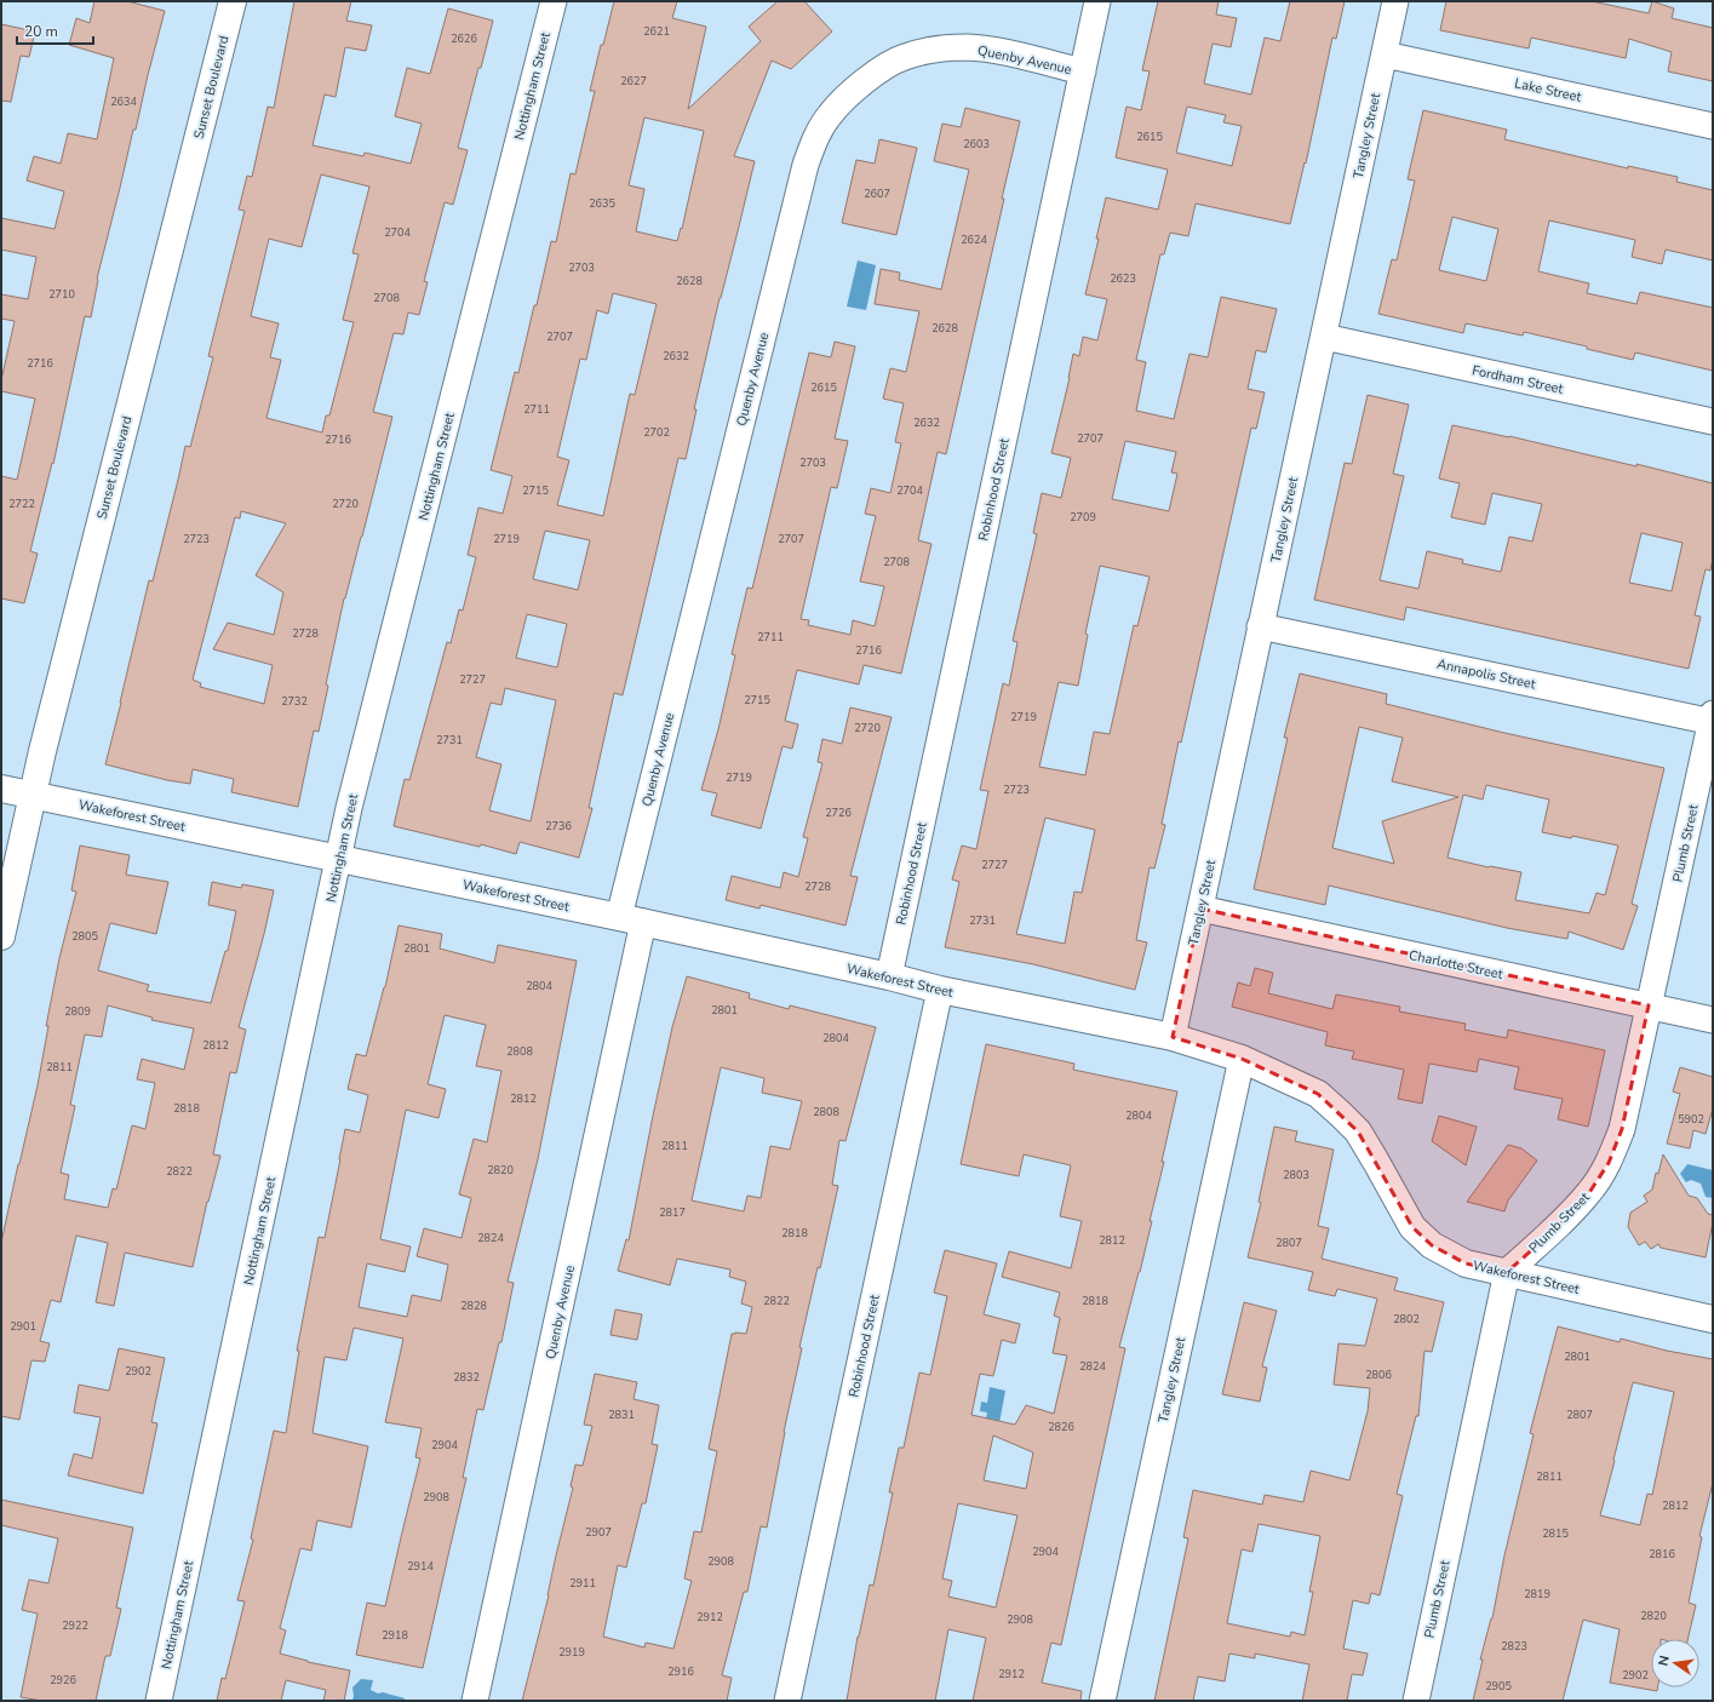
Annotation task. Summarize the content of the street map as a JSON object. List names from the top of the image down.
{
  "streets": {
    "street": [
      "Quenby Avenue",
      "Nottingham Street",
      "Sunset Boulevard",
      "Lake Street",
      "Tangley Street",
      "Fordham Street",
      "Robinhood Street",
      "Annapolis Street",
      "Wakeforest Street",
      "Plumb Street",
      "Charlotte Street"
    ]
  },
  "crossings": [
    ["Quenby Avenue", "Robinhood Street"],
    ["Quenby Avenue", "Wakeforest Street"],
    ["Nottingham Street", "Wakeforest Street"],
    ["Sunset Boulevard", "Wakeforest Street"],
    ["Lake Street", "Tangley Street"],
    ["Tangley Street", "Fordham Street"],
    ["Tangley Street", "Annapolis Street"],
    ["Tangley Street", "Wakeforest Street"],
    ["Tangley Street", "Charlotte Street"],
    ["Robinhood Street", "Wakeforest Street"],
    ["Annapolis Street", "Plumb Street"],
    ["Wakeforest Street", "Plumb Street"],
    ["Plumb Street", "Charlotte Street"]
  ],
  "house_numbers": [
    "2621",
    "2626",
    "2627",
    "2634",
    "2615",
    "2603",
    "2607",
    "2635",
    "2704",
    "2624",
    "2703",
    "2623",
    "2628",
    "2710",
    "2708",
    "2628",
    "2707",
    "2632",
    "2716",
    "2615",
    "2711",
    "2632",
    "2702",
    "2707",
    "2716",
    "2703",
    "2715",
    "2704",
    "2722",
    "2720",
    "2709",
    "2723",
    "2719",
    "2707",
    "2708",
    "2728",
    "2711",
    "2716",
    "2727",
    "2715",
    "2732",
    "2719",
    "2720",
    "2731",
    "2719",
    "2723",
    "2726",
    "2736",
    "2727",
    "2728",
    "2731",
    "2805",
    "2801",
    "2804",
    "2801",
    "2809",
    "2804",
    "2812",
    "2808",
    "2811",
    "2812",
    "2818",
    "2808",
    "2804",
    "5902",
    "2811",
    "2820",
    "2822",
    "2803",
    "2817",
    "2818",
    "2824",
    "2812",
    "2807",
    "2822",
    "2818",
    "2828",
    "2802",
    "2901",
    "2801",
    "2824",
    "2902",
    "2806",
    "2832",
    "2831",
    "2807",
    "2826",
    "2904",
    "2811",
    "2908",
    "2812",
    "2907",
    "2815",
    "2904",
    "2816",
    "2908",
    "2914",
    "2911",
    "2819",
    "2820",
    "2912",
    "2908",
    "2922",
    "2918",
    "2823",
    "2919",
    "2916",
    "2912",
    "2902",
    "2926",
    "2905"
  ],
  "scale_bar": "20 m",
  "north": "left"
}
